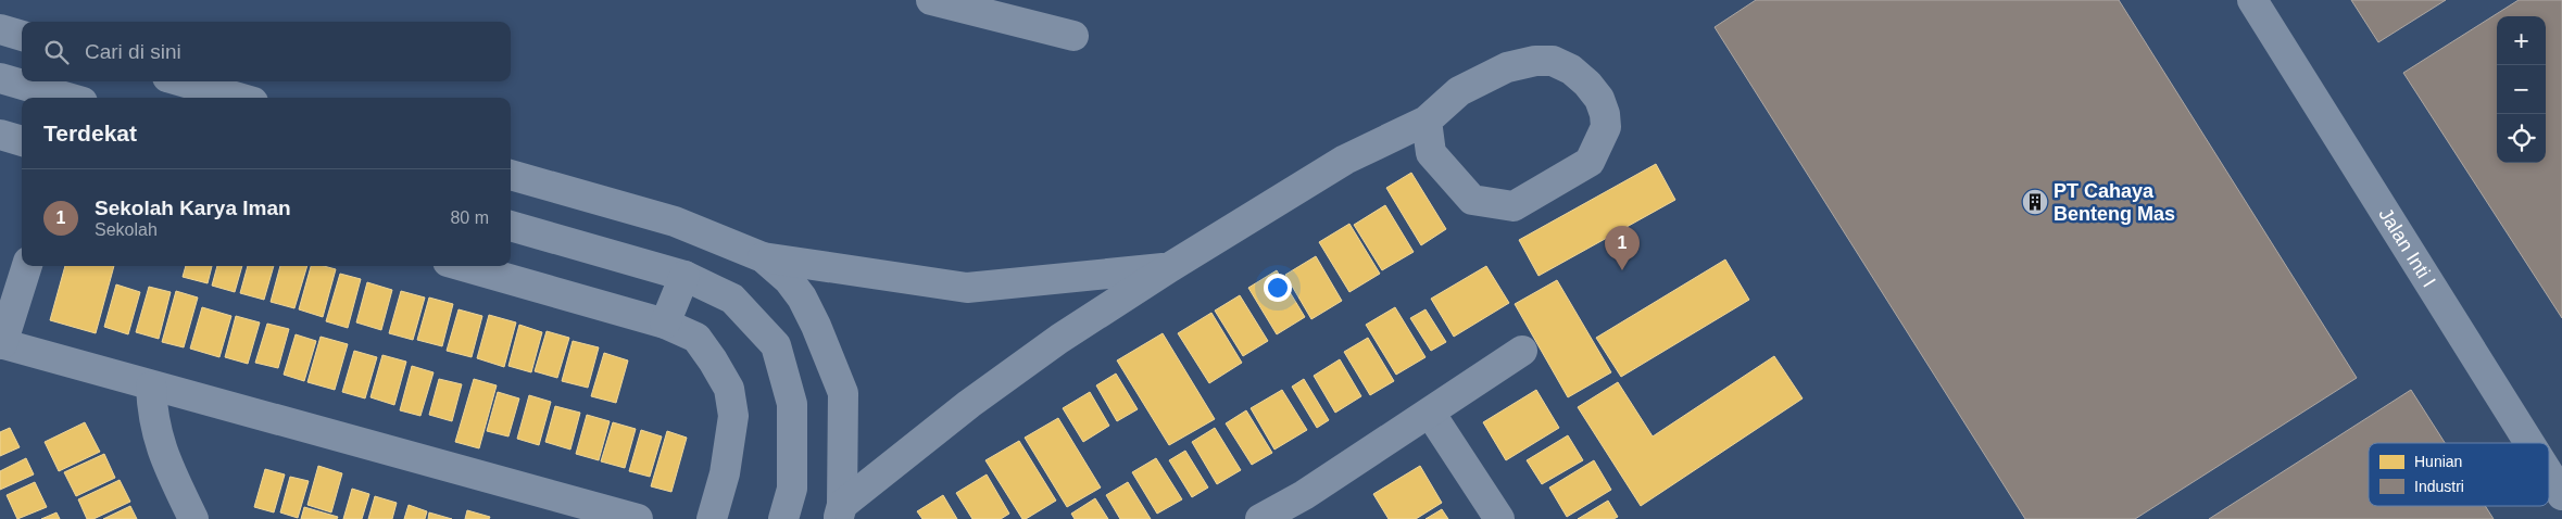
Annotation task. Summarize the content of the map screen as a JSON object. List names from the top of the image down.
{
  "streets": {
    "street": ["Jalan Inti I"]
  },
  "places": {
    "building": ["PT Cahaya Benteng Mas"]
  },
  "legend": ["Hunian", "Industri"],
  "page": {
    "map_buttons": ["+", "−"],
    "search": "Cari di sini",
    "heading": "Terdekat",
    "list": [
      {
        "mark": "1",
        "name": "Sekolah Karya Iman",
        "note": "Sekolah",
        "value": "80 m"
      }
    ],
    "pins": "1"
  }
}
